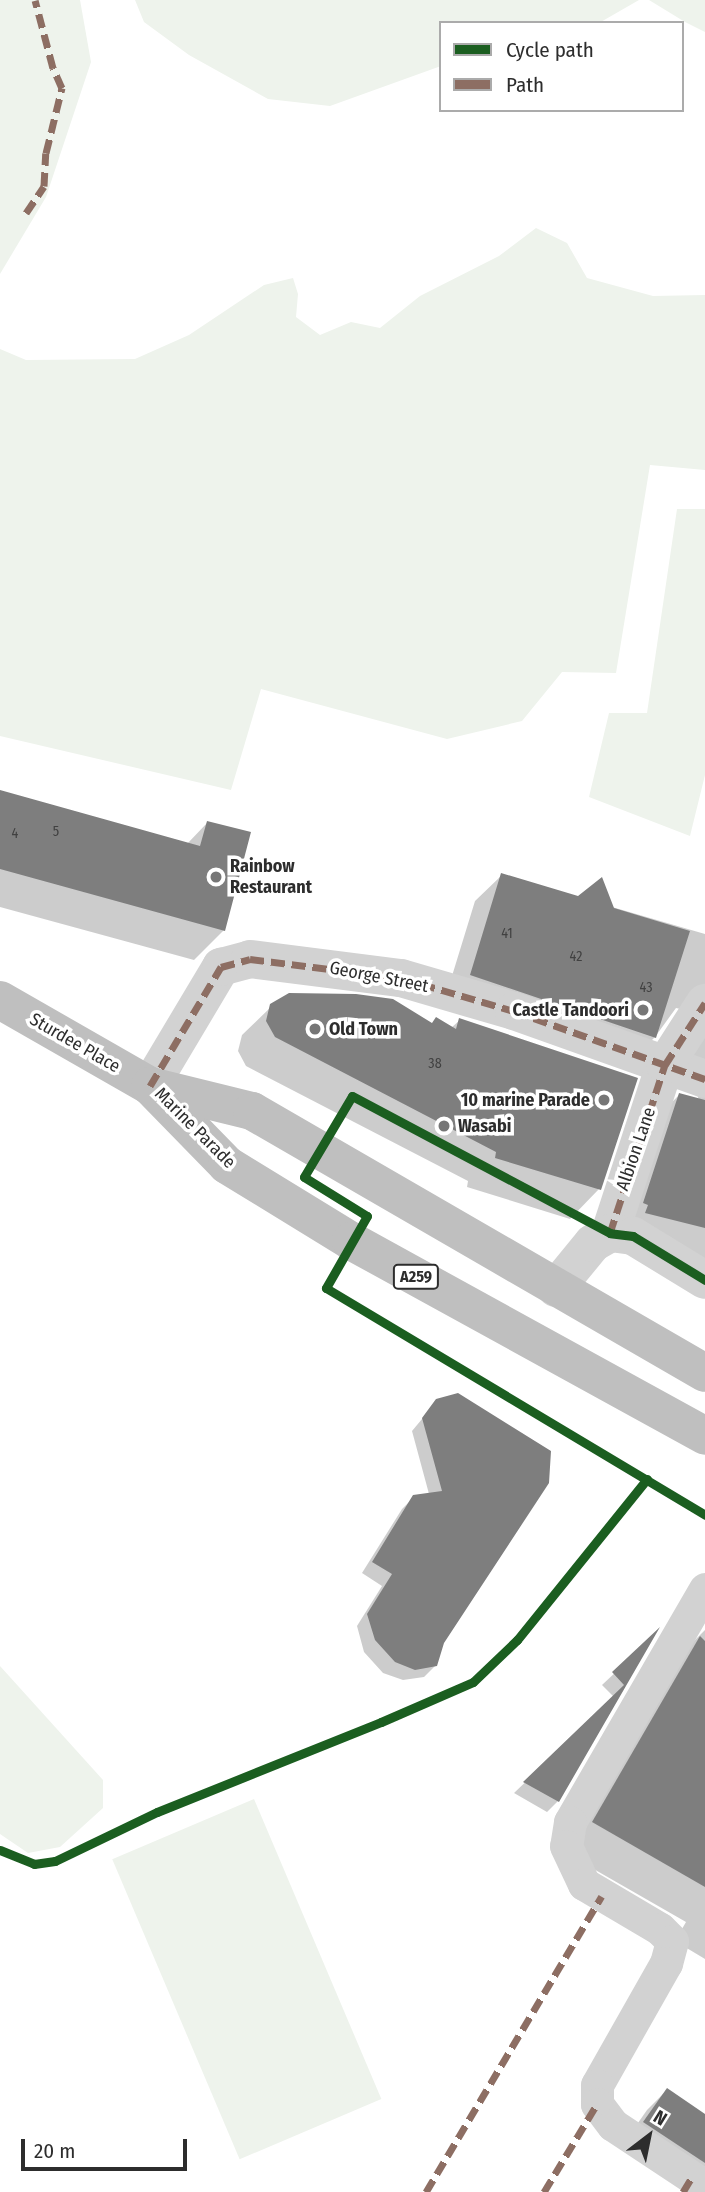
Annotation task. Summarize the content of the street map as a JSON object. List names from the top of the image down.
{
  "streets": {
    "highway": ["Sturdee Place", "Marine Parade", "A259"],
    "street": ["George Street", "Albion Lane"]
  },
  "crossings": [
    ["George Street", "Sturdee Place"],
    ["George Street", "Marine Parade"],
    ["George Street", "Albion Lane"],
    ["Sturdee Place", "Marine Parade"]
  ],
  "places": [
    "Rainbow Restaurant",
    "Castle Tandoori",
    "Old Town",
    "10 marine Parade",
    "Wasabi"
  ],
  "house_numbers": [
    "5",
    "4",
    "41",
    "42",
    "43",
    "38"
  ],
  "legend": ["Cycle path", "Path"],
  "scale_bar": "20 m",
  "north": "top right"
}
